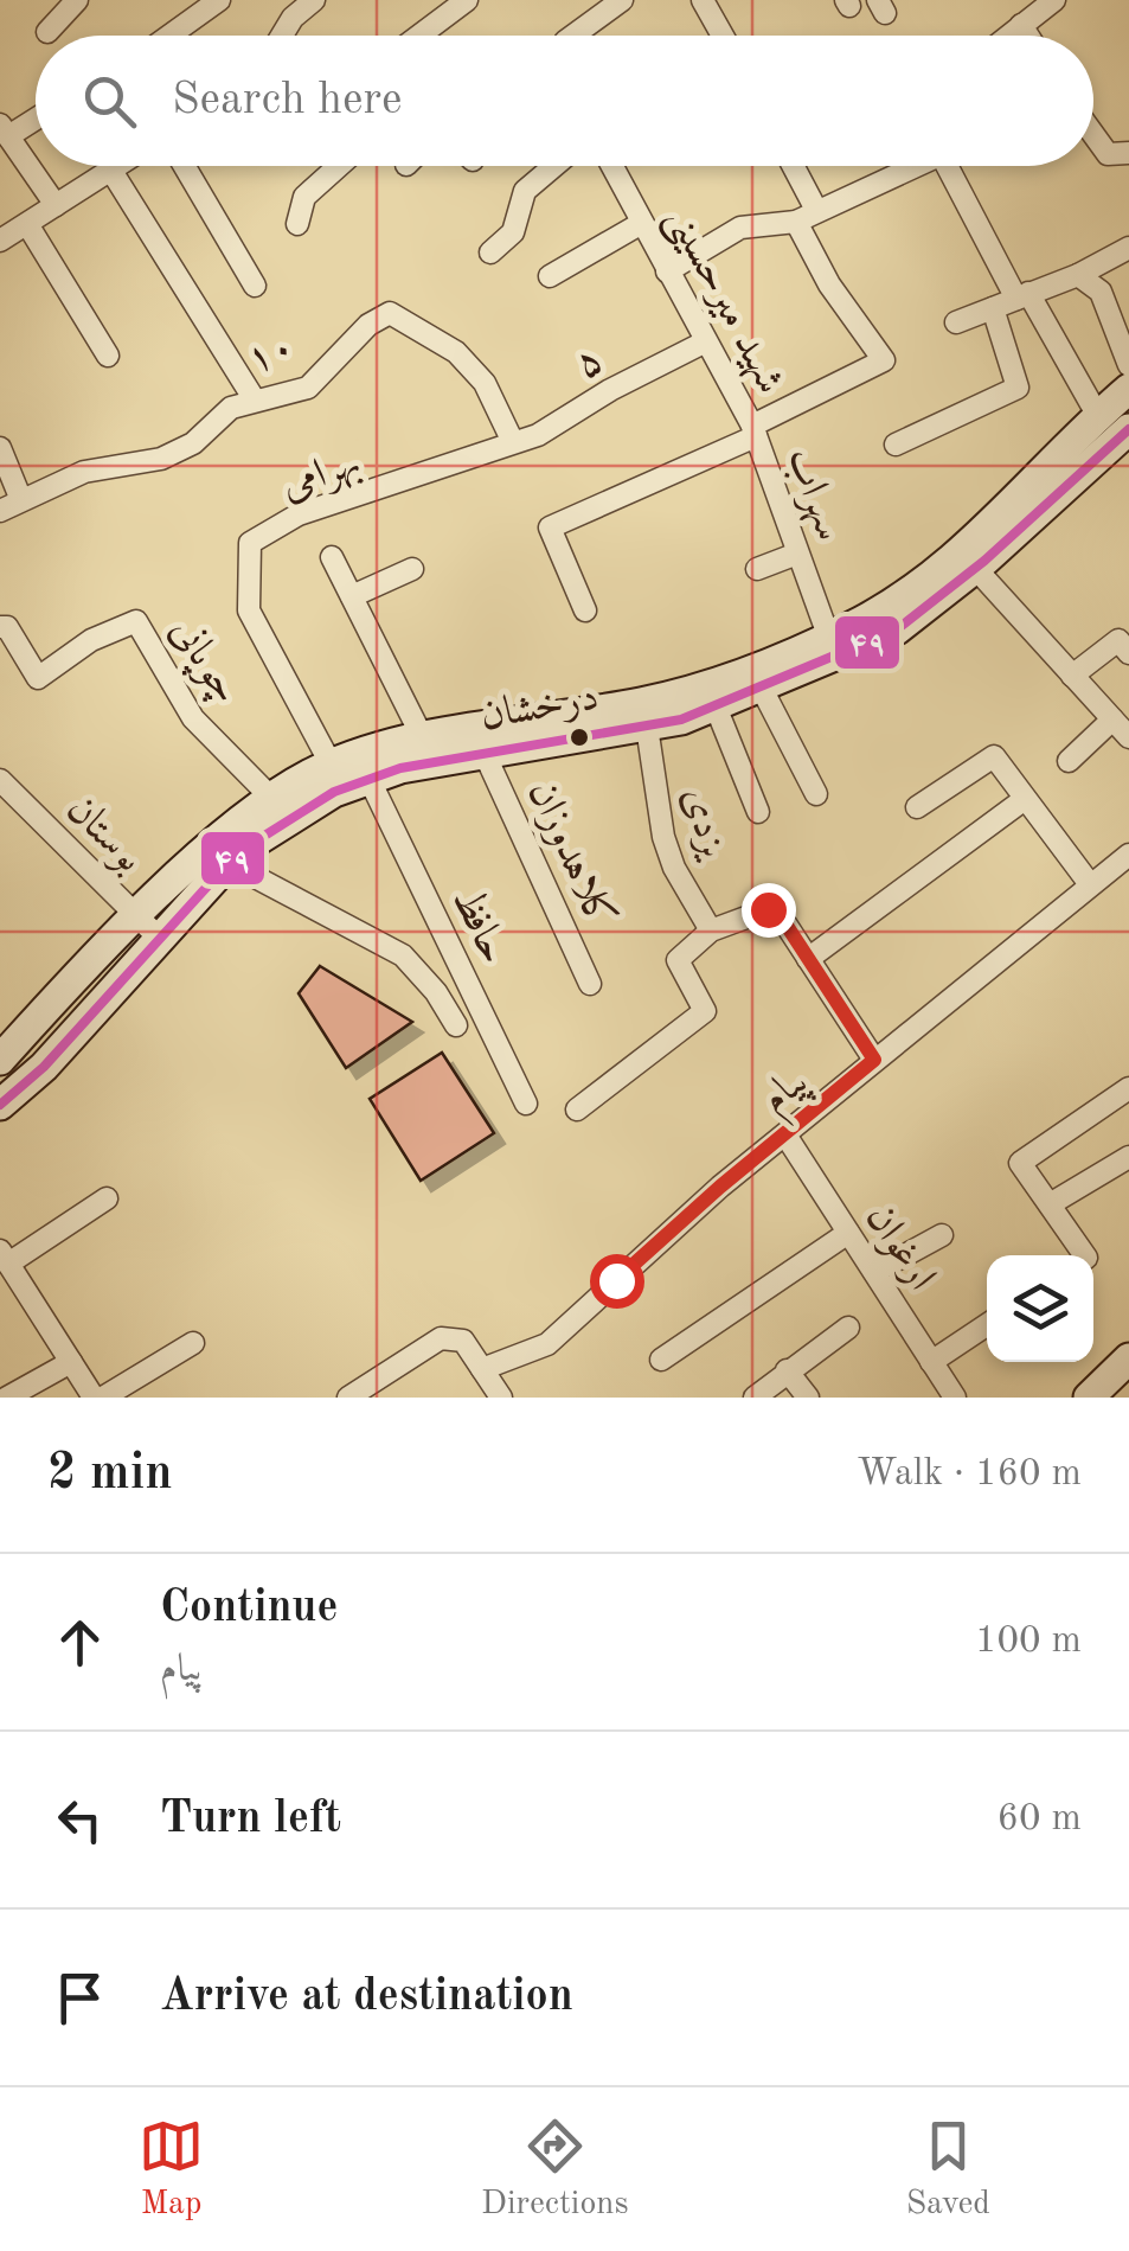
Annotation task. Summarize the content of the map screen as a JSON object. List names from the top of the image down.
{
  "streets": {
    "main road": ["درخشان"],
    "street": [
      "شهید میرحسینی",
      "۱۰",
      "۵",
      "بهرامی",
      "سهراب",
      "چوپانی",
      "یزدی",
      "بوستان",
      "کلاهدوزان",
      "حافظ",
      "پیام",
      "ارغوان"
    ]
  },
  "crossings": [
    ["شهید میرحسینی", "۵"],
    ["شهید میرحسینی", "سهراب"],
    ["۱۰", "۵"],
    ["۱۰", "بهرامی"],
    ["۵", "بهرامی"],
    ["بهرامی", "درخشان"],
    ["سهراب", "درخشان"],
    ["چوپانی", "درخشان"],
    ["درخشان", "یزدی"],
    ["درخشان", "بوستان"],
    ["درخشان", "کلاهدوزان"],
    ["درخشان", "حافظ"],
    ["پیام", "ارغوان"]
  ],
  "lines": ["transit line ۴۹"],
  "page": {
    "search": "Search here",
    "heading": ["2 min", "Walk · 160 m"],
    "list": [
      ["Continue", "پیام", "100 m"],
      ["Turn left", "60 m"],
      "Arrive at destination"
    ],
    "nav": ["Map", "Directions", "Saved"]
  }
}
